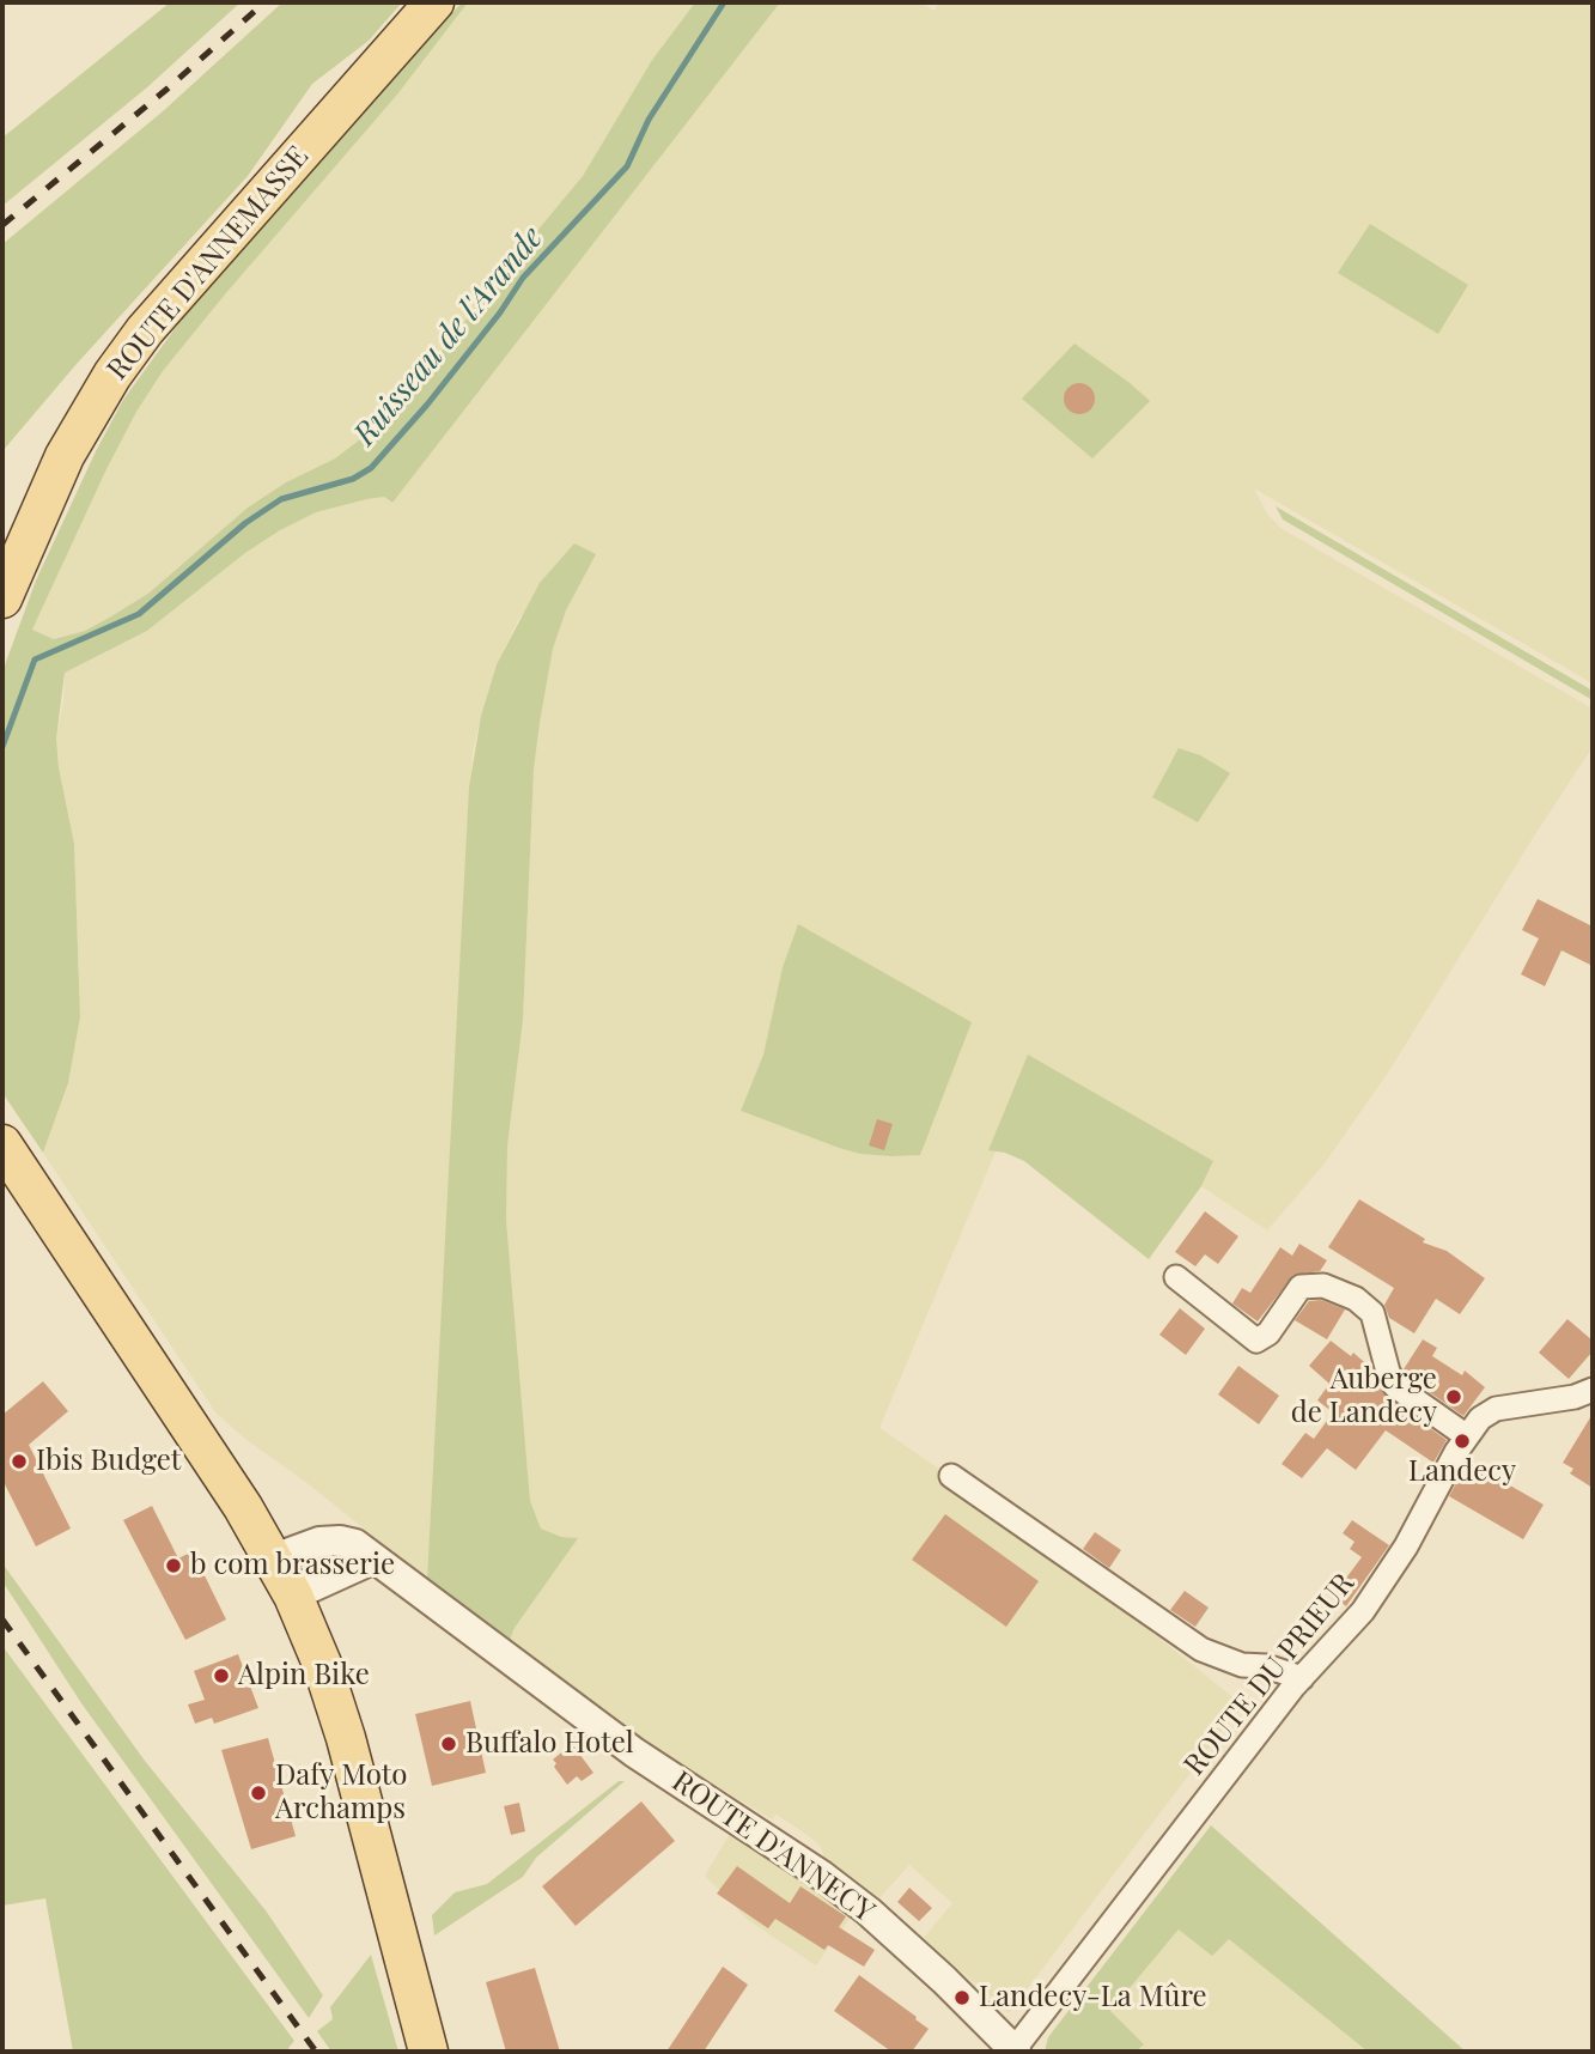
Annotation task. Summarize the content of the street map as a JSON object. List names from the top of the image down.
{
  "streets": {
    "main road": ["ROUTE D'ANNEMASSE"],
    "street": ["ROUTE DU PRIEUR", "ROUTE D'ANNECY"]
  },
  "crossings": [
    ["ROUTE DU PRIEUR", "ROUTE D'ANNECY"]
  ],
  "water": ["Ruisseau de l'Arande"],
  "places": [
    "Auberge de Landecy",
    "Landecy",
    "Ibis Budget",
    "b com brasserie",
    "Alpin Bike",
    "Buffalo Hotel",
    "Dafy Moto Archamps",
    "Landecy-La Mûre"
  ]
}
